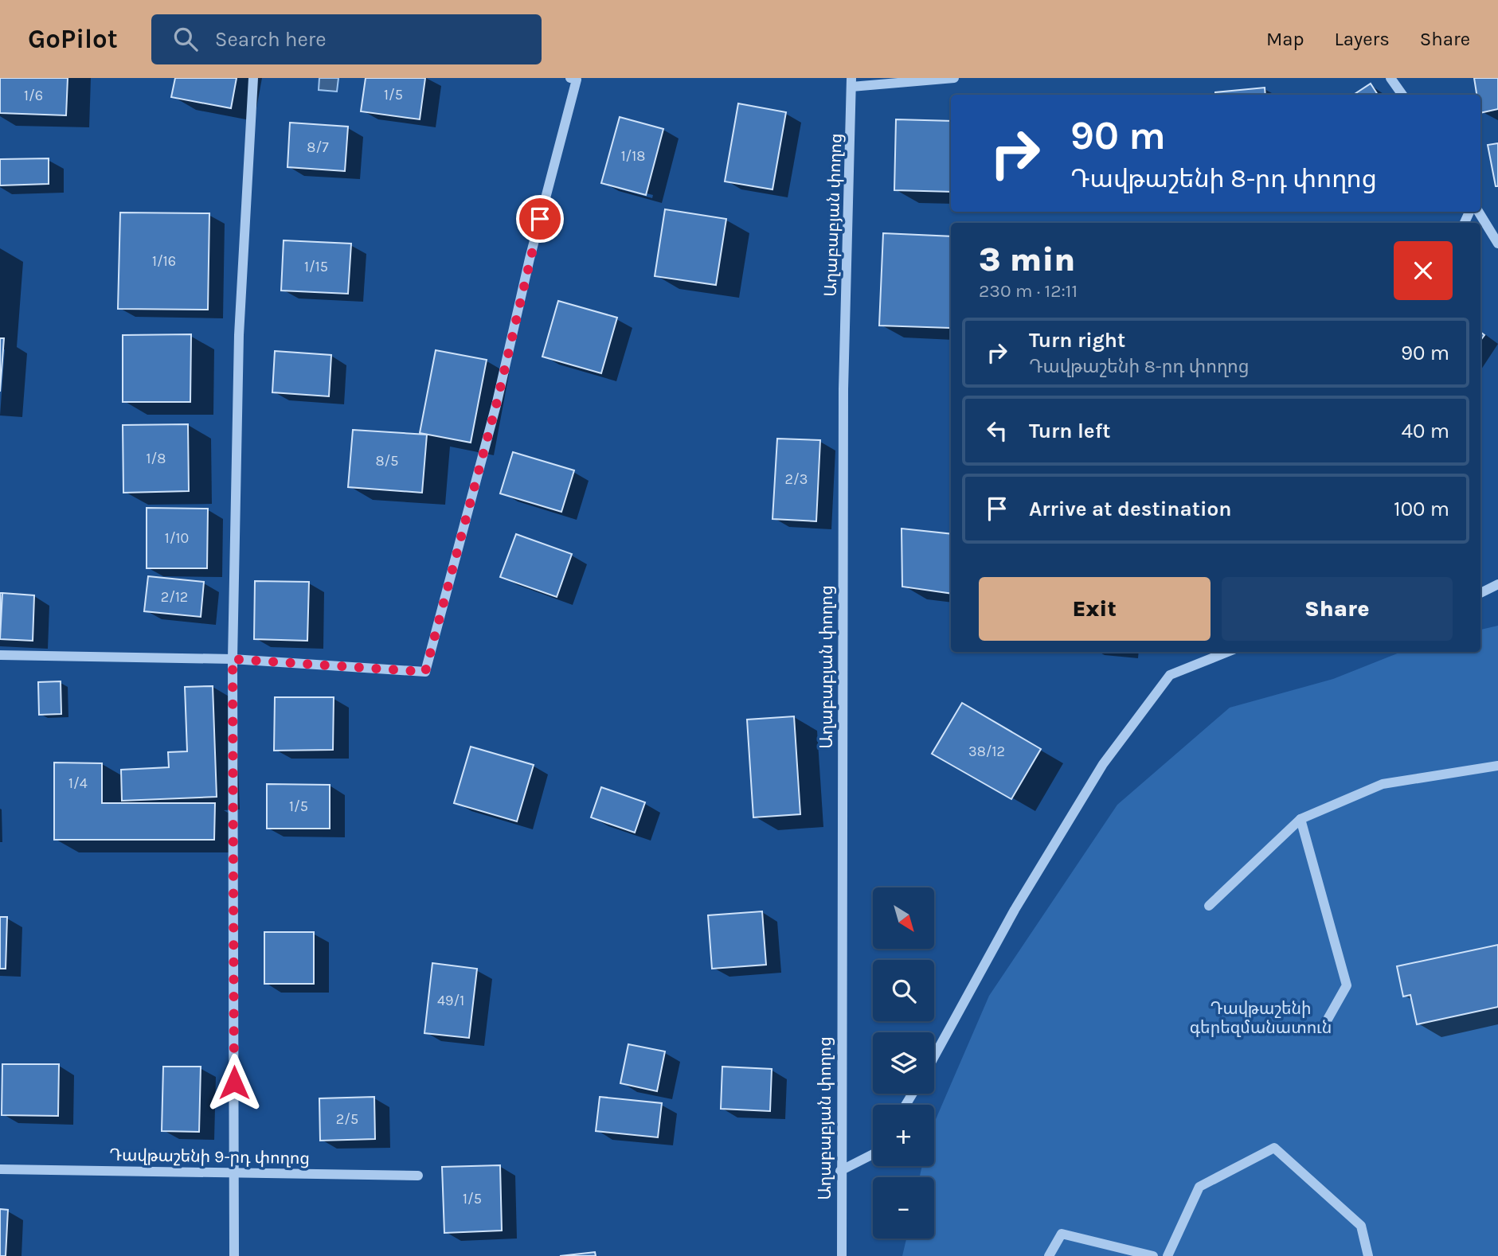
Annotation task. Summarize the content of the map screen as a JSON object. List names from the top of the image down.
{
  "streets": {
    "street": ["Աղաբաբյան փողոց", "Դավթաշենի 9-րդ փողոց"]
  },
  "parks": ["Դավթաշենի գերեզմանատուն"],
  "house_numbers": [
    "1/5",
    "1/6",
    "8/7",
    "1/18",
    "1/16",
    "1/15",
    "1/8",
    "8/5",
    "2/3",
    "1/10",
    "2/12",
    "38/12",
    "1/4",
    "1/5",
    "49/1",
    "2/5",
    "1/5"
  ],
  "north": "bottom right",
  "page": {
    "header": "GoPilot",
    "search": "Search here",
    "nav": ["Map", "Layers", "Share"],
    "turn": ["90 m", "Դավթաշենի 8-րդ փողոց"],
    "heading": ["3 min", "230 m · 12:11"],
    "list": [
      {
        "name": "Turn right",
        "note": "Դավթաշենի 8-րդ փողոց",
        "value": "90 m"
      },
      {
        "name": "Turn left",
        "value": "40 m"
      },
      {
        "name": "Arrive at destination",
        "value": "100 m"
      }
    ],
    "buttons": ["Exit", "Share"],
    "map_buttons": ["+", "−"]
  }
}
